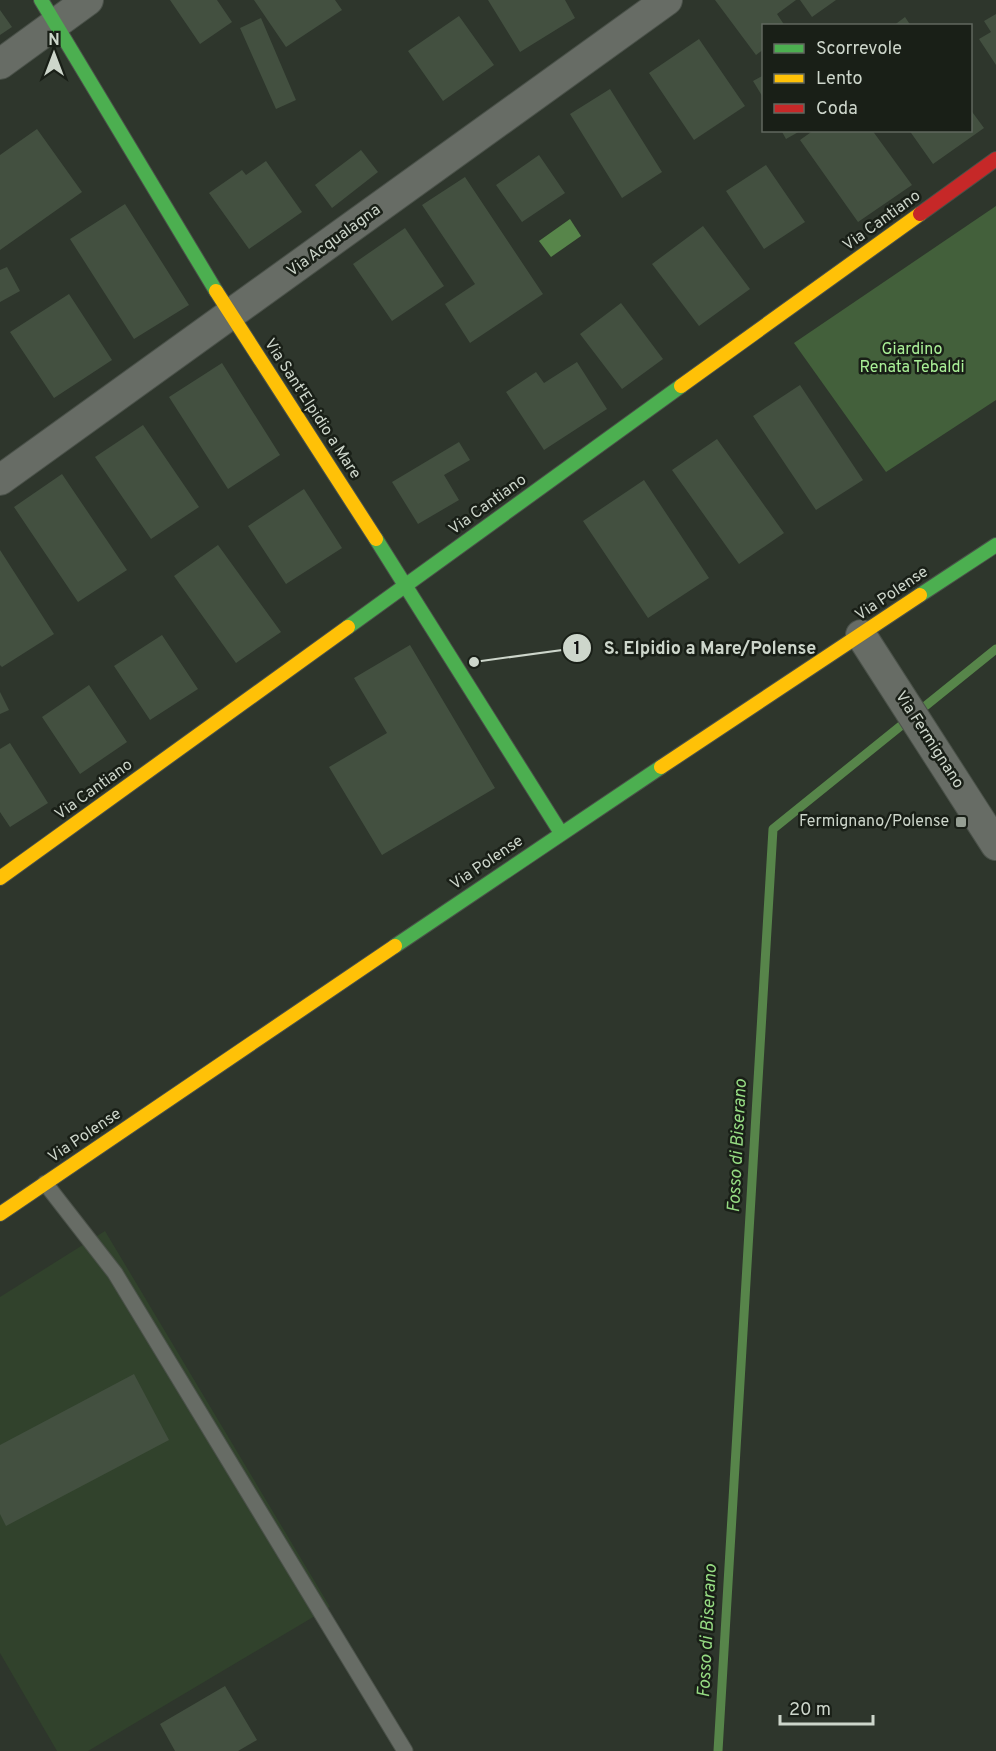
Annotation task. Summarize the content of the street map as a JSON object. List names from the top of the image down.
{
  "streets": {
    "street": [
      "Via Cantiano",
      "Via Acqualagna",
      "Via Sant'Elpidio a Mare",
      "Via Polense",
      "Via Fermignano"
    ]
  },
  "crossings": [
    ["Via Cantiano", "Via Sant'Elpidio a Mare"],
    ["Via Acqualagna", "Via Sant'Elpidio a Mare"],
    ["Via Sant'Elpidio a Mare", "Via Polense"],
    ["Via Polense", "Via Fermignano"]
  ],
  "water": ["Fosso di Biserano"],
  "parks": ["Giardino Renata Tebaldi"],
  "places": {
    "other": ["S. Elpidio a Mare/Polense"],
    "transit": ["Fermignano/Polense"]
  },
  "legend": ["Scorrevole", "Lento", "Coda"],
  "scale_bar": "20 m",
  "north": "top"
}
